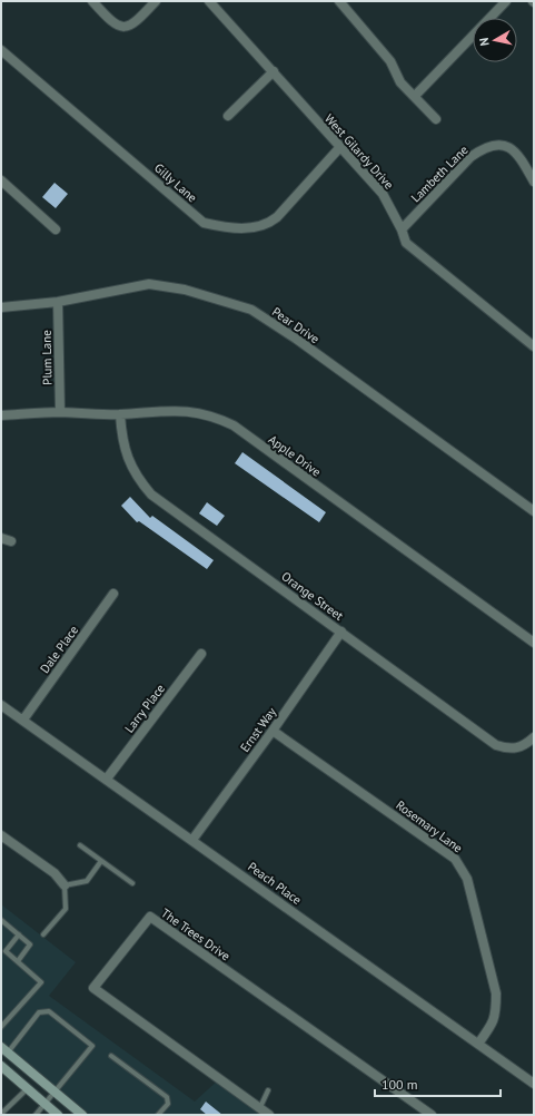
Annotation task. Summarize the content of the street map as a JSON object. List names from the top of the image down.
{
  "streets": {
    "street": [
      "West Gilardy Drive",
      "Lambeth Lane",
      "Gilly Lane",
      "Pear Drive",
      "Plum Lane",
      "Apple Drive",
      "Orange Street",
      "Dale Place",
      "Larry Place",
      "Ernst Way",
      "Rosemary Lane",
      "Peach Place",
      "The Trees Drive"
    ]
  },
  "crossings": [
    ["West Gilardy Drive", "Lambeth Lane"],
    ["West Gilardy Drive", "Gilly Lane"],
    ["Pear Drive", "Plum Lane"],
    ["Plum Lane", "Apple Drive"],
    ["Apple Drive", "Orange Street"],
    ["Orange Street", "Ernst Way"],
    ["Dale Place", "Peach Place"],
    ["Larry Place", "Peach Place"],
    ["Ernst Way", "Rosemary Lane"],
    ["Ernst Way", "Peach Place"],
    ["Rosemary Lane", "Peach Place"]
  ],
  "scale_bar": "100 m",
  "north": "left"
}
